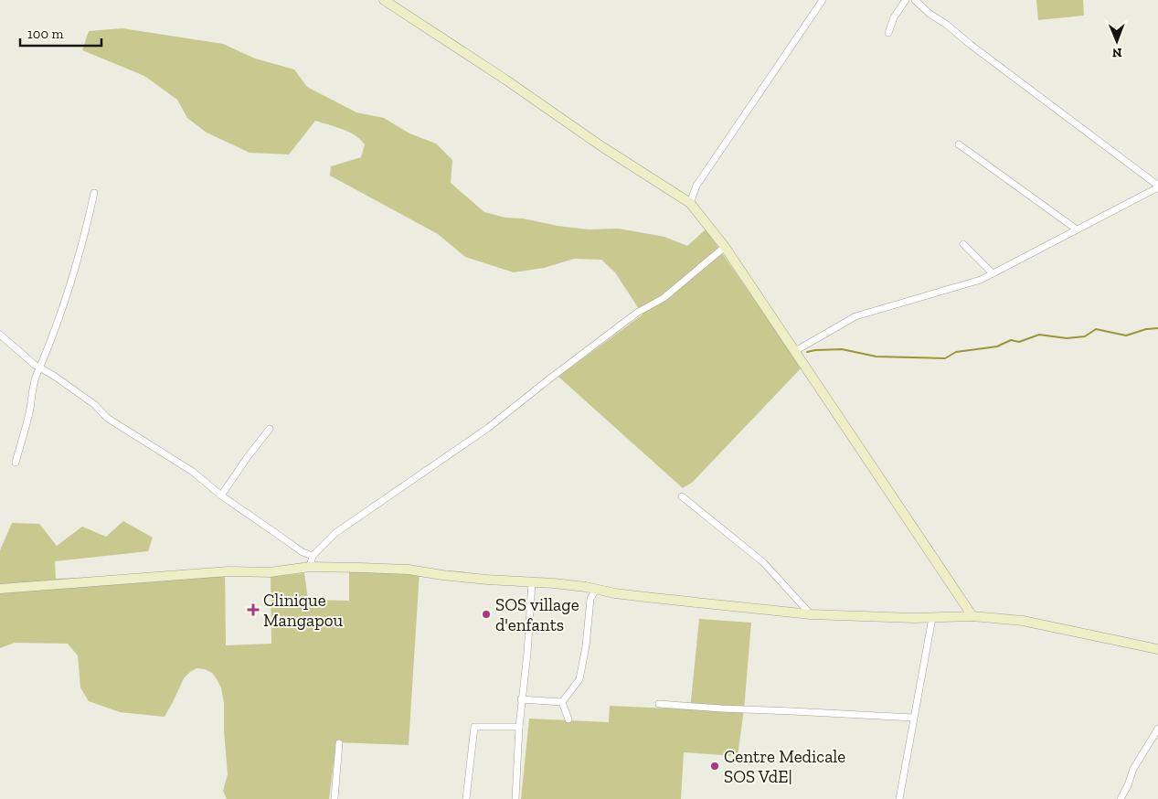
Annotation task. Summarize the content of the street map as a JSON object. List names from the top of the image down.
{
  "places": {
    "health": ["Clinique Mangapou"],
    "other": ["SOS village d'enfants", "Centre Medicale SOS VdE|"]
  },
  "scale_bar": "100 m",
  "north": "bottom"
}
